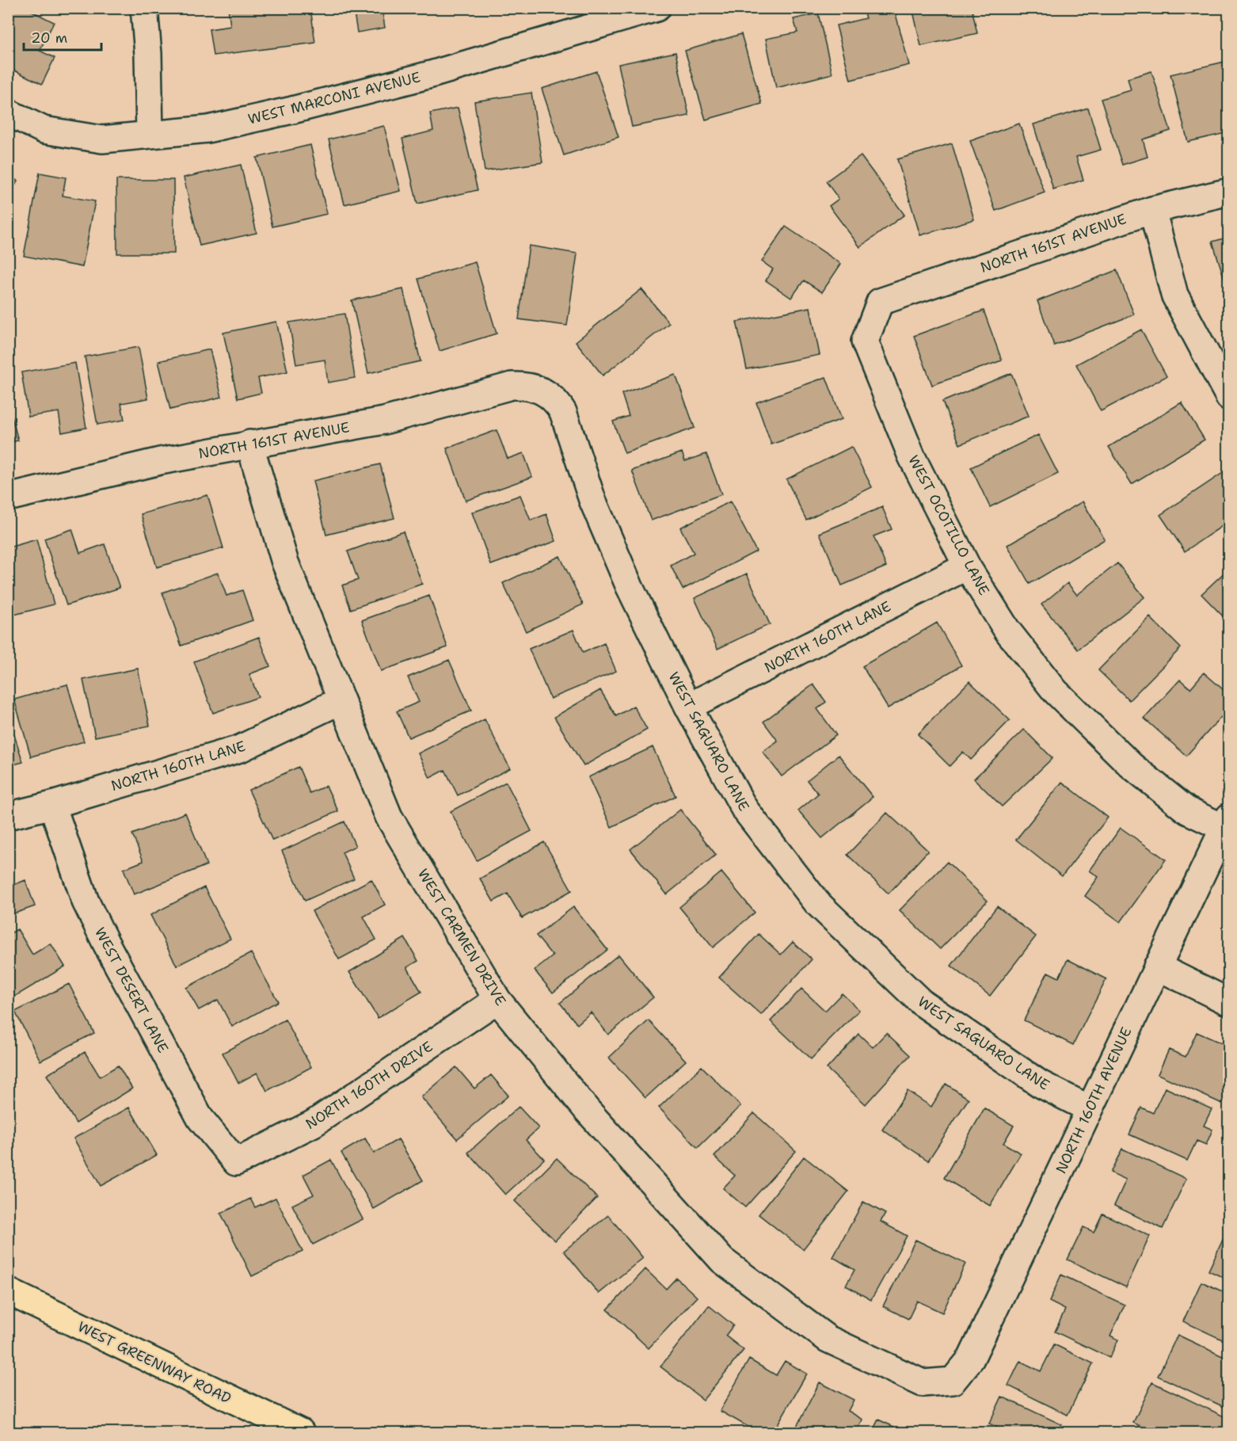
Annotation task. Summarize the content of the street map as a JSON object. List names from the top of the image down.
{
  "streets": {
    "main road": ["WEST GREENWAY ROAD"],
    "street": [
      "WEST MARCONI AVENUE",
      "NORTH 161ST AVENUE",
      "WEST OCOTILLO LANE",
      "NORTH 160TH LANE",
      "WEST SAGUARO LANE",
      "WEST CARMEN DRIVE",
      "WEST DESERT LANE",
      "NORTH 160TH DRIVE",
      "NORTH 160TH AVENUE"
    ]
  },
  "crossings": [
    ["NORTH 161ST AVENUE", "WEST OCOTILLO LANE"],
    ["NORTH 161ST AVENUE", "WEST SAGUARO LANE"],
    ["NORTH 161ST AVENUE", "WEST CARMEN DRIVE"],
    ["WEST OCOTILLO LANE", "NORTH 160TH LANE"],
    ["WEST OCOTILLO LANE", "NORTH 160TH AVENUE"],
    ["NORTH 160TH LANE", "WEST SAGUARO LANE"],
    ["NORTH 160TH LANE", "WEST CARMEN DRIVE"],
    ["NORTH 160TH LANE", "WEST DESERT LANE"],
    ["WEST SAGUARO LANE", "NORTH 160TH AVENUE"],
    ["WEST CARMEN DRIVE", "NORTH 160TH DRIVE"],
    ["WEST CARMEN DRIVE", "NORTH 160TH AVENUE"],
    ["WEST DESERT LANE", "NORTH 160TH DRIVE"]
  ],
  "scale_bar": "20 m"
}
